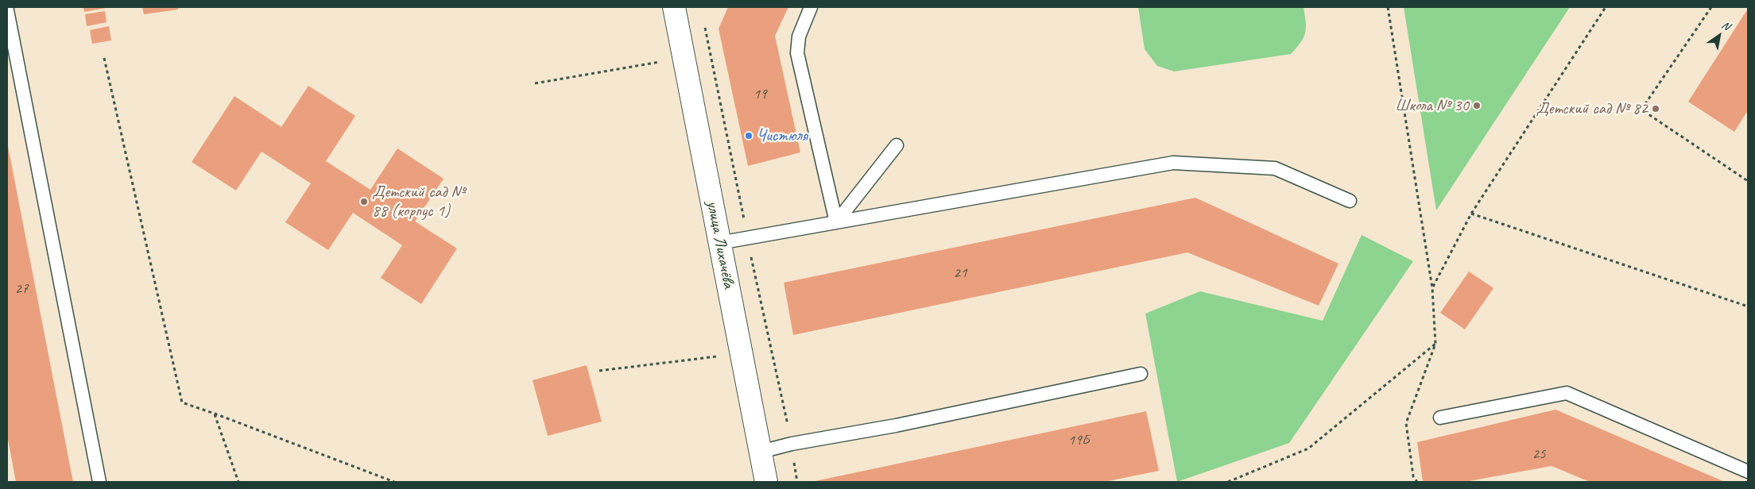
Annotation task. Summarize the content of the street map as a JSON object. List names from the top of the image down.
{
  "streets": {
    "street": ["улица Лихачёва"]
  },
  "places": [
    "Школа № 30",
    "Детский сад № 82",
    "Чистюля",
    "Детский сад № 88 (корпус 1)"
  ],
  "house_numbers": [
    "19",
    "21",
    "27",
    "19Б",
    "25"
  ],
  "north": "top right"
}
